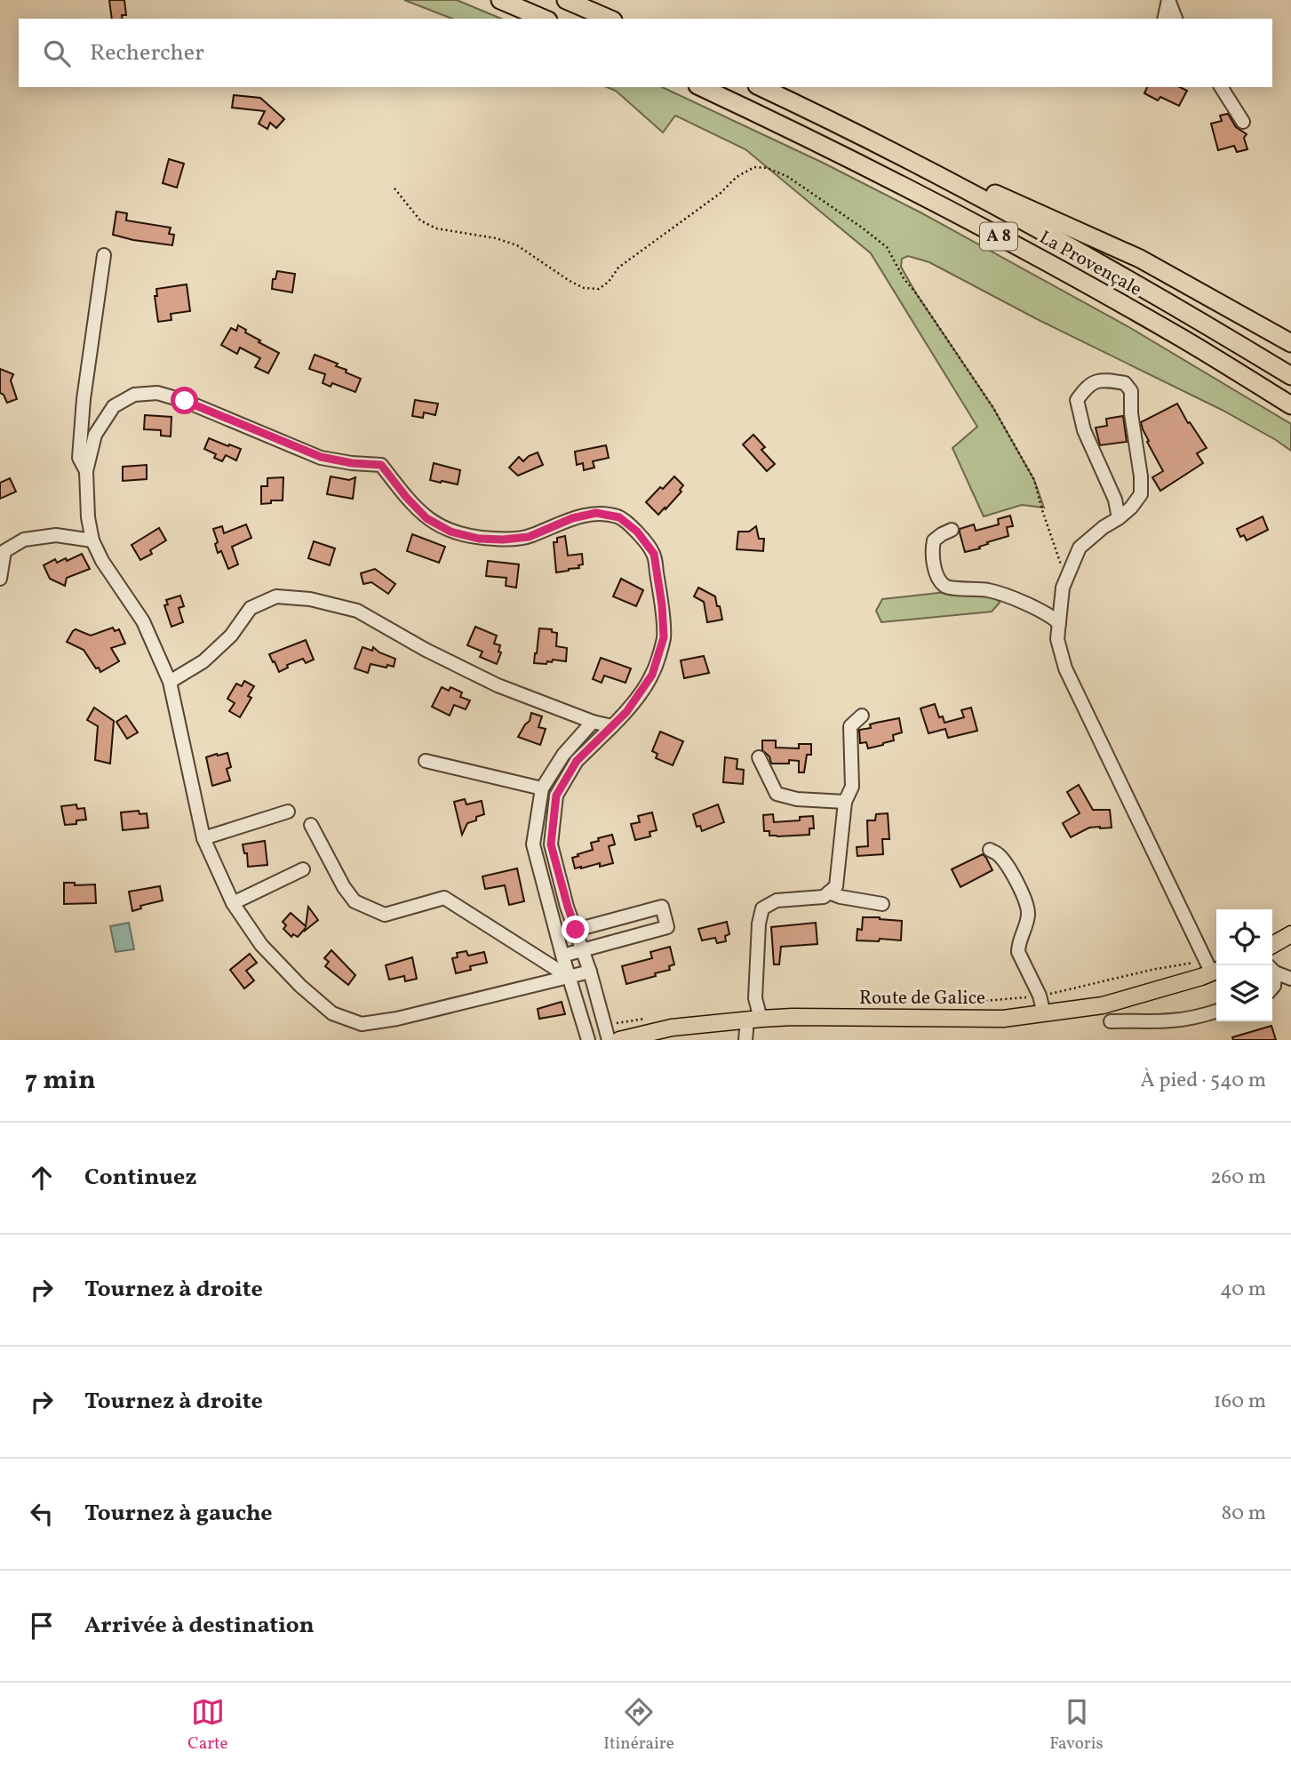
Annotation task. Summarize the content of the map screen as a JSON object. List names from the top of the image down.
{
  "streets": {
    "highway": ["A 8", "La Provençale"],
    "main road": ["Route de Galice"]
  },
  "page": {
    "search": "Rechercher",
    "heading": ["7 min", "À pied · 540 m"],
    "list": [
      ["Continuez", "260 m"],
      ["Tournez à droite", "40 m"],
      ["Tournez à droite", "160 m"],
      ["Tournez à gauche", "80 m"],
      "Arrivée à destination"
    ],
    "nav": ["Carte", "Itinéraire", "Favoris"]
  }
}
